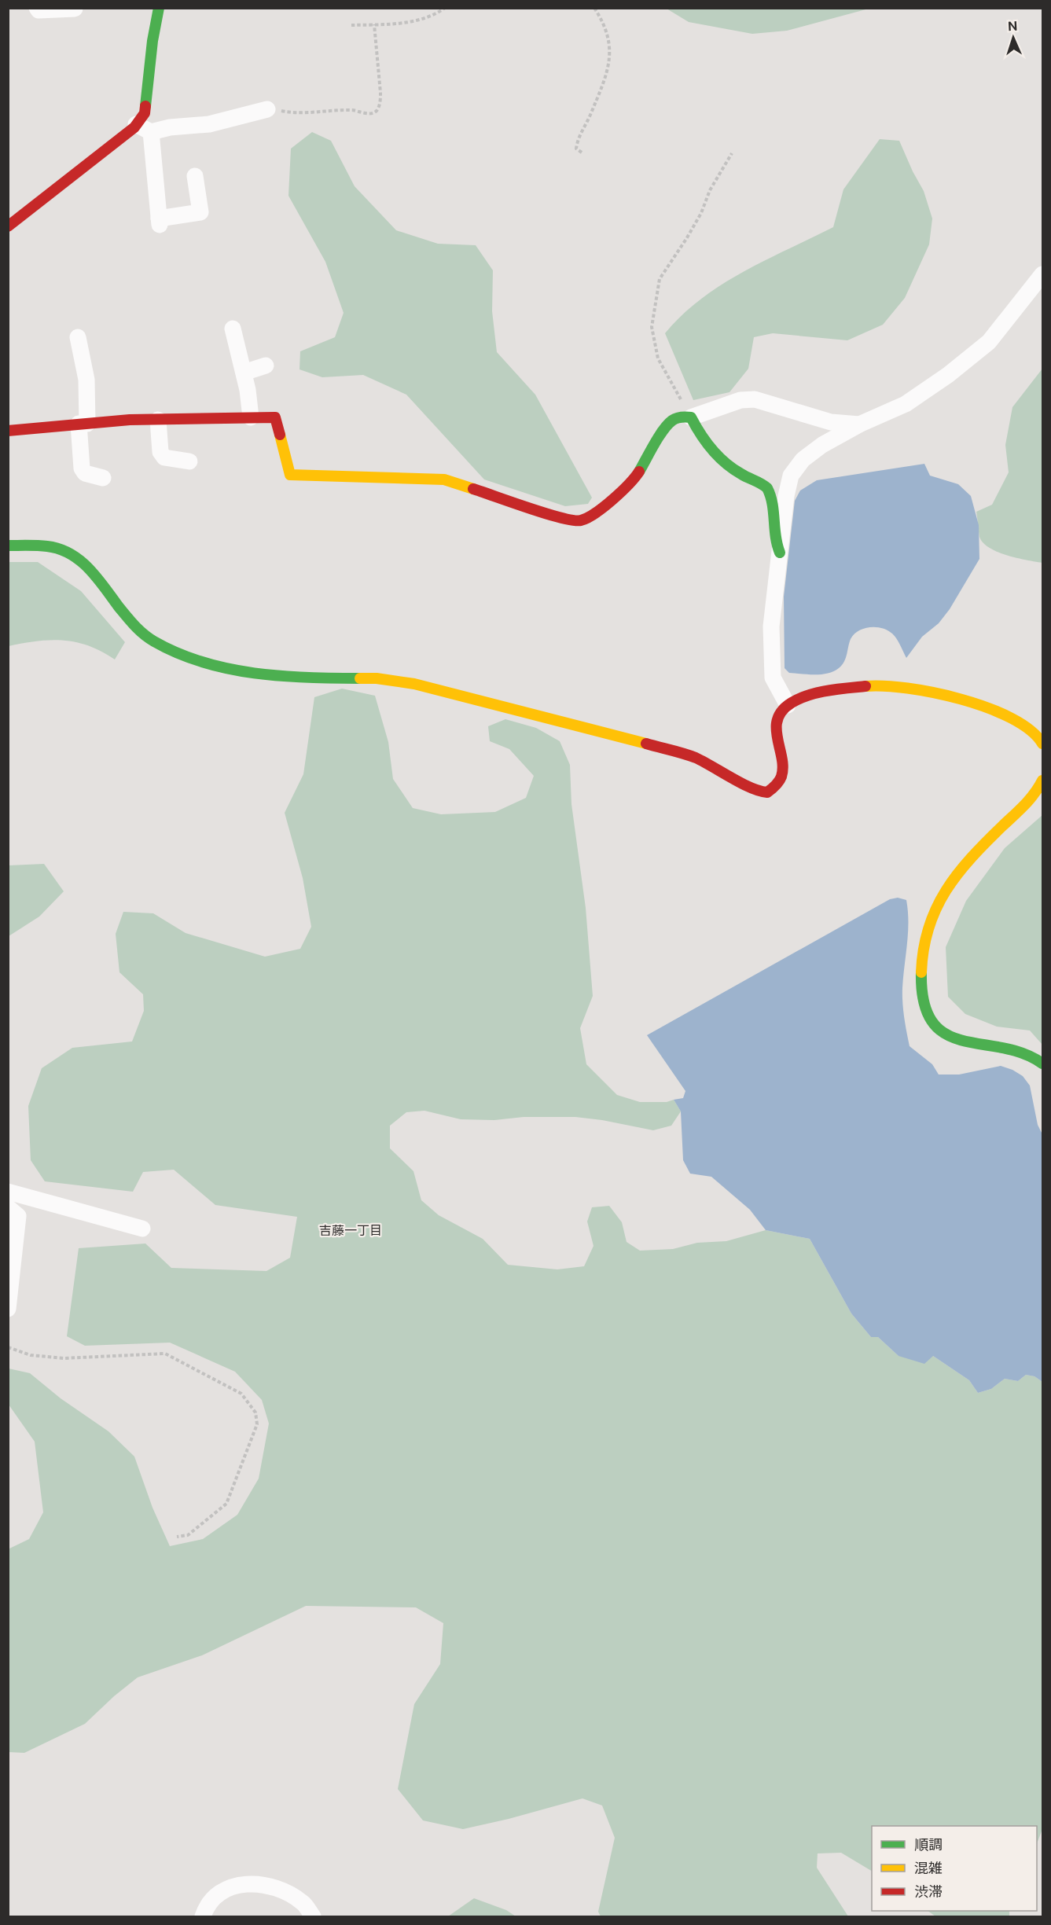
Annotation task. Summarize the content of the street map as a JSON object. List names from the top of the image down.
{
  "districts": ["吉藤一丁目"],
  "legend": ["順調", "混雑", "渋滞"],
  "north": "top"
}
